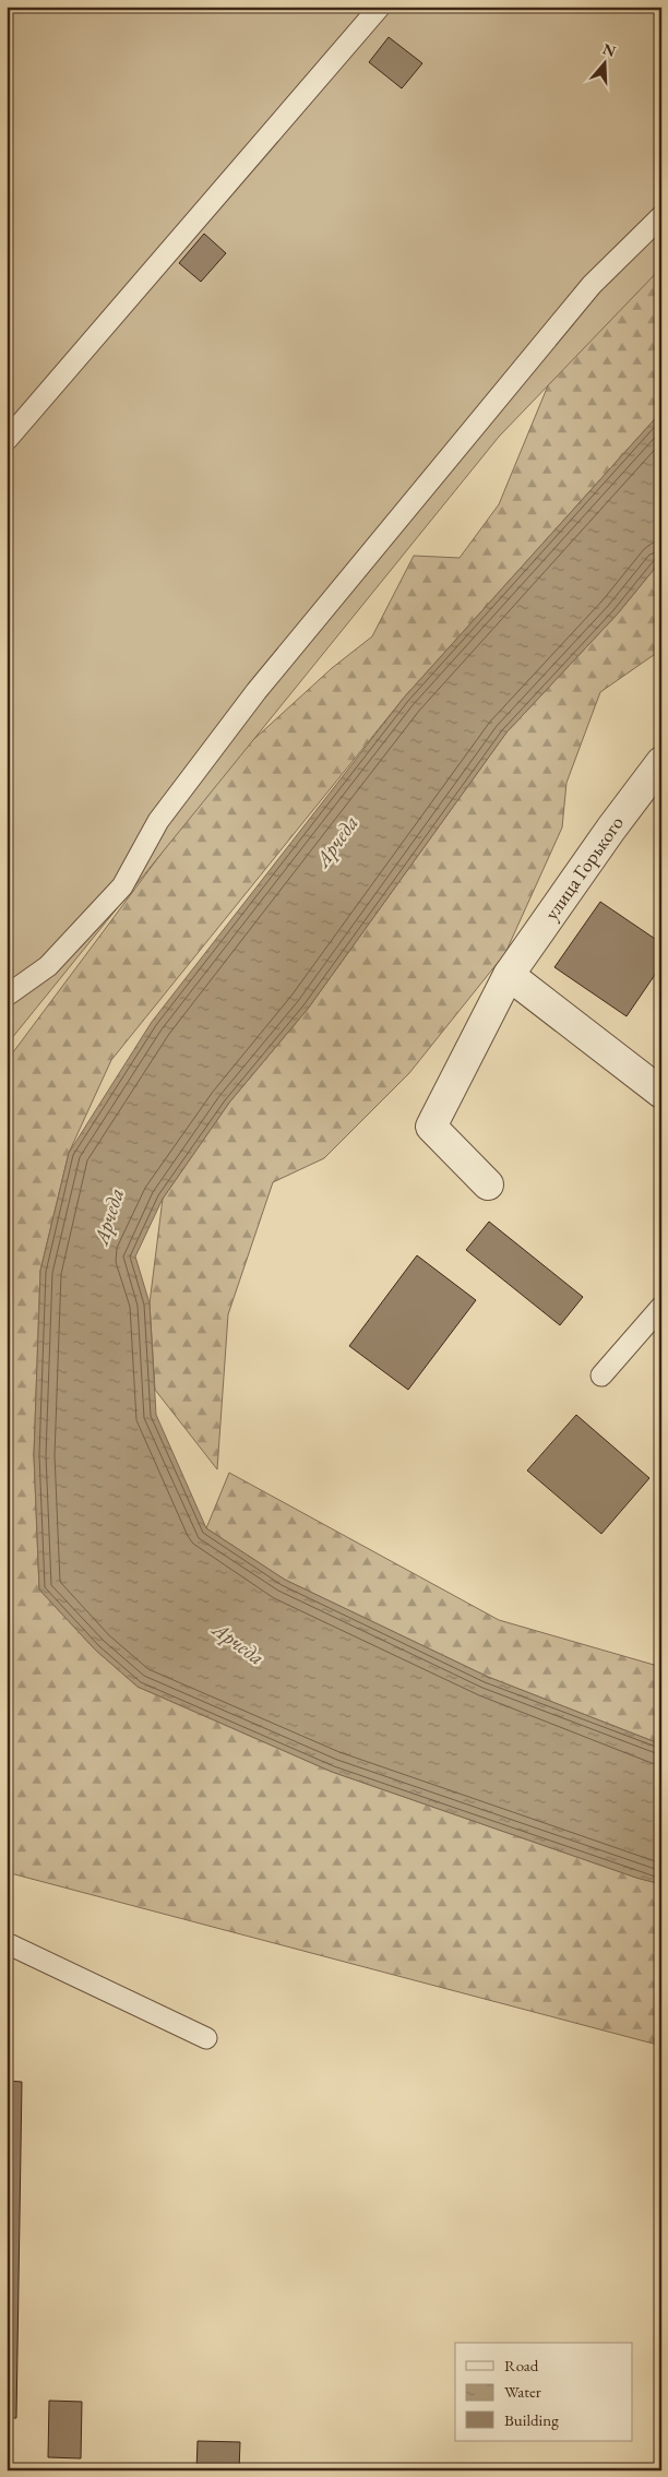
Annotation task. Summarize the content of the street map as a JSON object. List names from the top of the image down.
{
  "streets": {
    "street": ["улица Горького"]
  },
  "water": ["Арчеда"],
  "legend": ["Road", "Water", "Building"],
  "north": "top"
}
